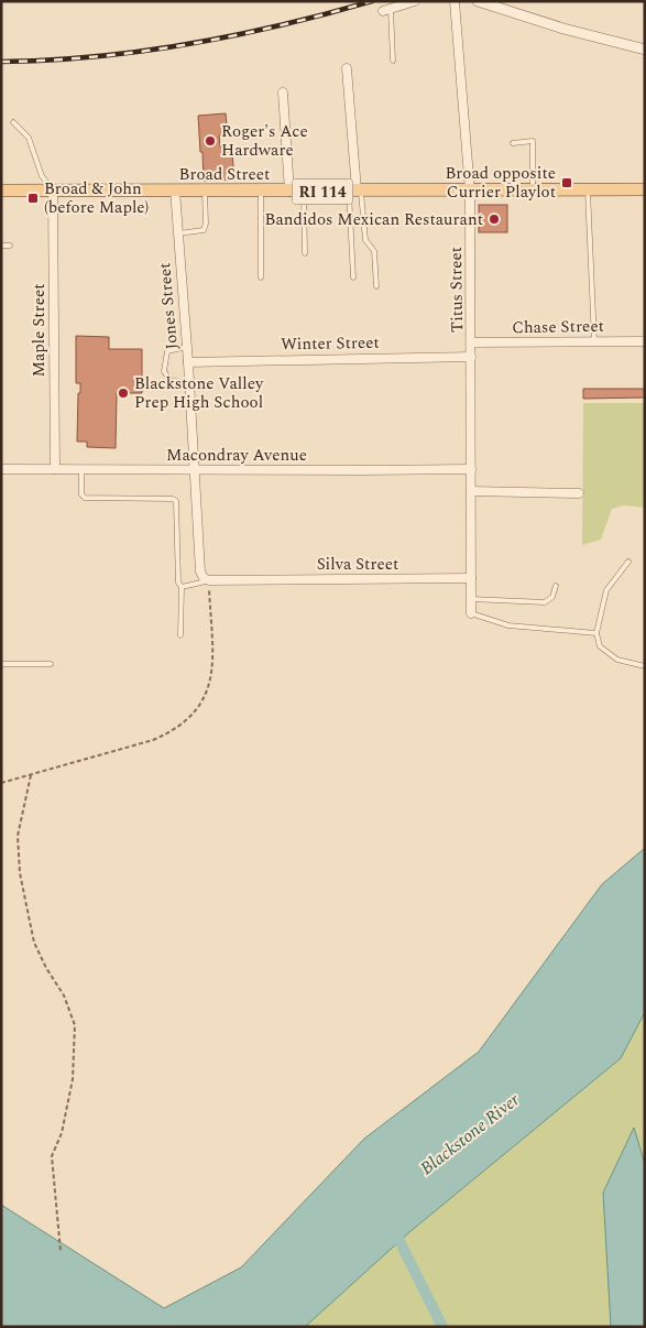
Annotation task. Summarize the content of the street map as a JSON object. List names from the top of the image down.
{
  "streets": {
    "main road": ["Broad Street", "RI 114"],
    "street": [
      "Titus Street",
      "Jones Street",
      "Chase Street",
      "Maple Street",
      "Winter Street",
      "Macondray Avenue",
      "Silva Street"
    ]
  },
  "crossings": [
    ["Broad Street", "Titus Street"],
    ["Broad Street", "Jones Street"],
    ["Broad Street", "Maple Street"],
    ["Titus Street", "Chase Street"],
    ["Titus Street", "Winter Street"],
    ["Titus Street", "Macondray Avenue"],
    ["Titus Street", "Silva Street"],
    ["Jones Street", "Winter Street"],
    ["Jones Street", "Macondray Avenue"],
    ["Jones Street", "Silva Street"],
    ["Maple Street", "Macondray Avenue"]
  ],
  "water": ["Blackstone River"],
  "places": {
    "other": ["Roger's Ace Hardware", "Bandidos Mexican Restaurant", "Blackstone Valley Prep High School"],
    "transit": ["Broad opposite Currier Playlot", "Broad & John (before Maple)"]
  }
}
